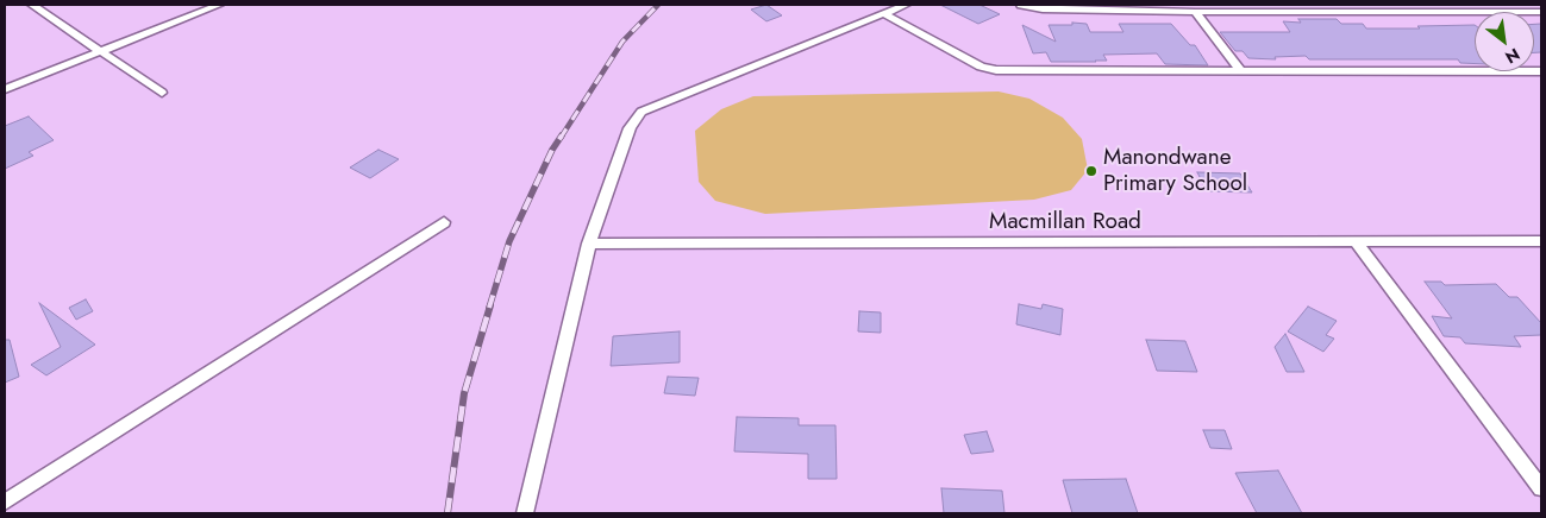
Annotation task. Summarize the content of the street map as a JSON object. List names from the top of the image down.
{
  "streets": {
    "street": ["Macmillan Road"]
  },
  "places": ["Manondwane Primary School"],
  "north": "bottom right"
}
